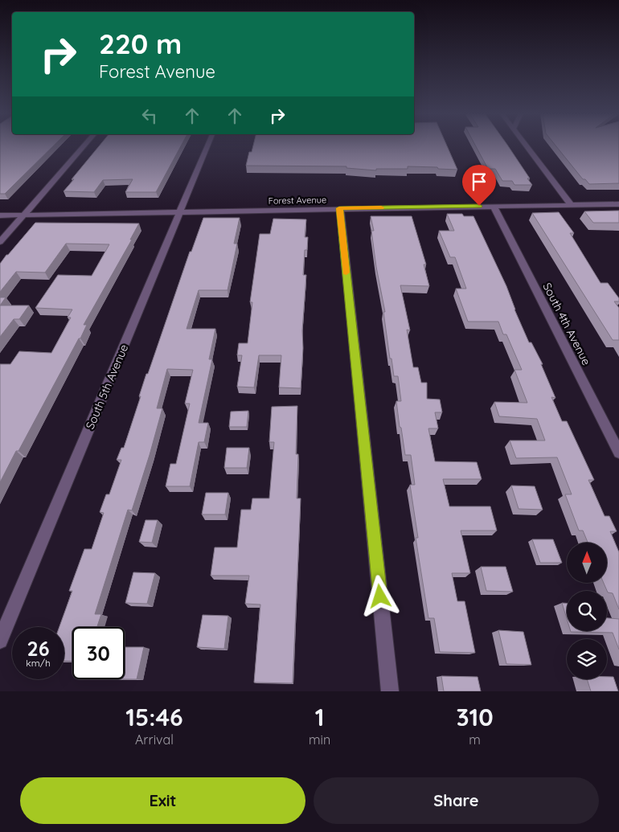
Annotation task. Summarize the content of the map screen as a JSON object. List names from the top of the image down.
{
  "streets": {
    "street": ["Forest Avenue", "South 4th Avenue", "South 5th Avenue"]
  },
  "crossings": [
    ["Forest Avenue", "South 4th Avenue"],
    ["Forest Avenue", "South 5th Avenue"]
  ],
  "north": "top",
  "page": {
    "turn": ["220 m", "Forest Avenue"],
    "speed": "26 km/h",
    "limit": "30",
    "eta": [
      "15:46",
      "Arrival",
      "1",
      "min",
      "310",
      "m"
    ],
    "buttons": ["Exit", "Share"]
  }
}
